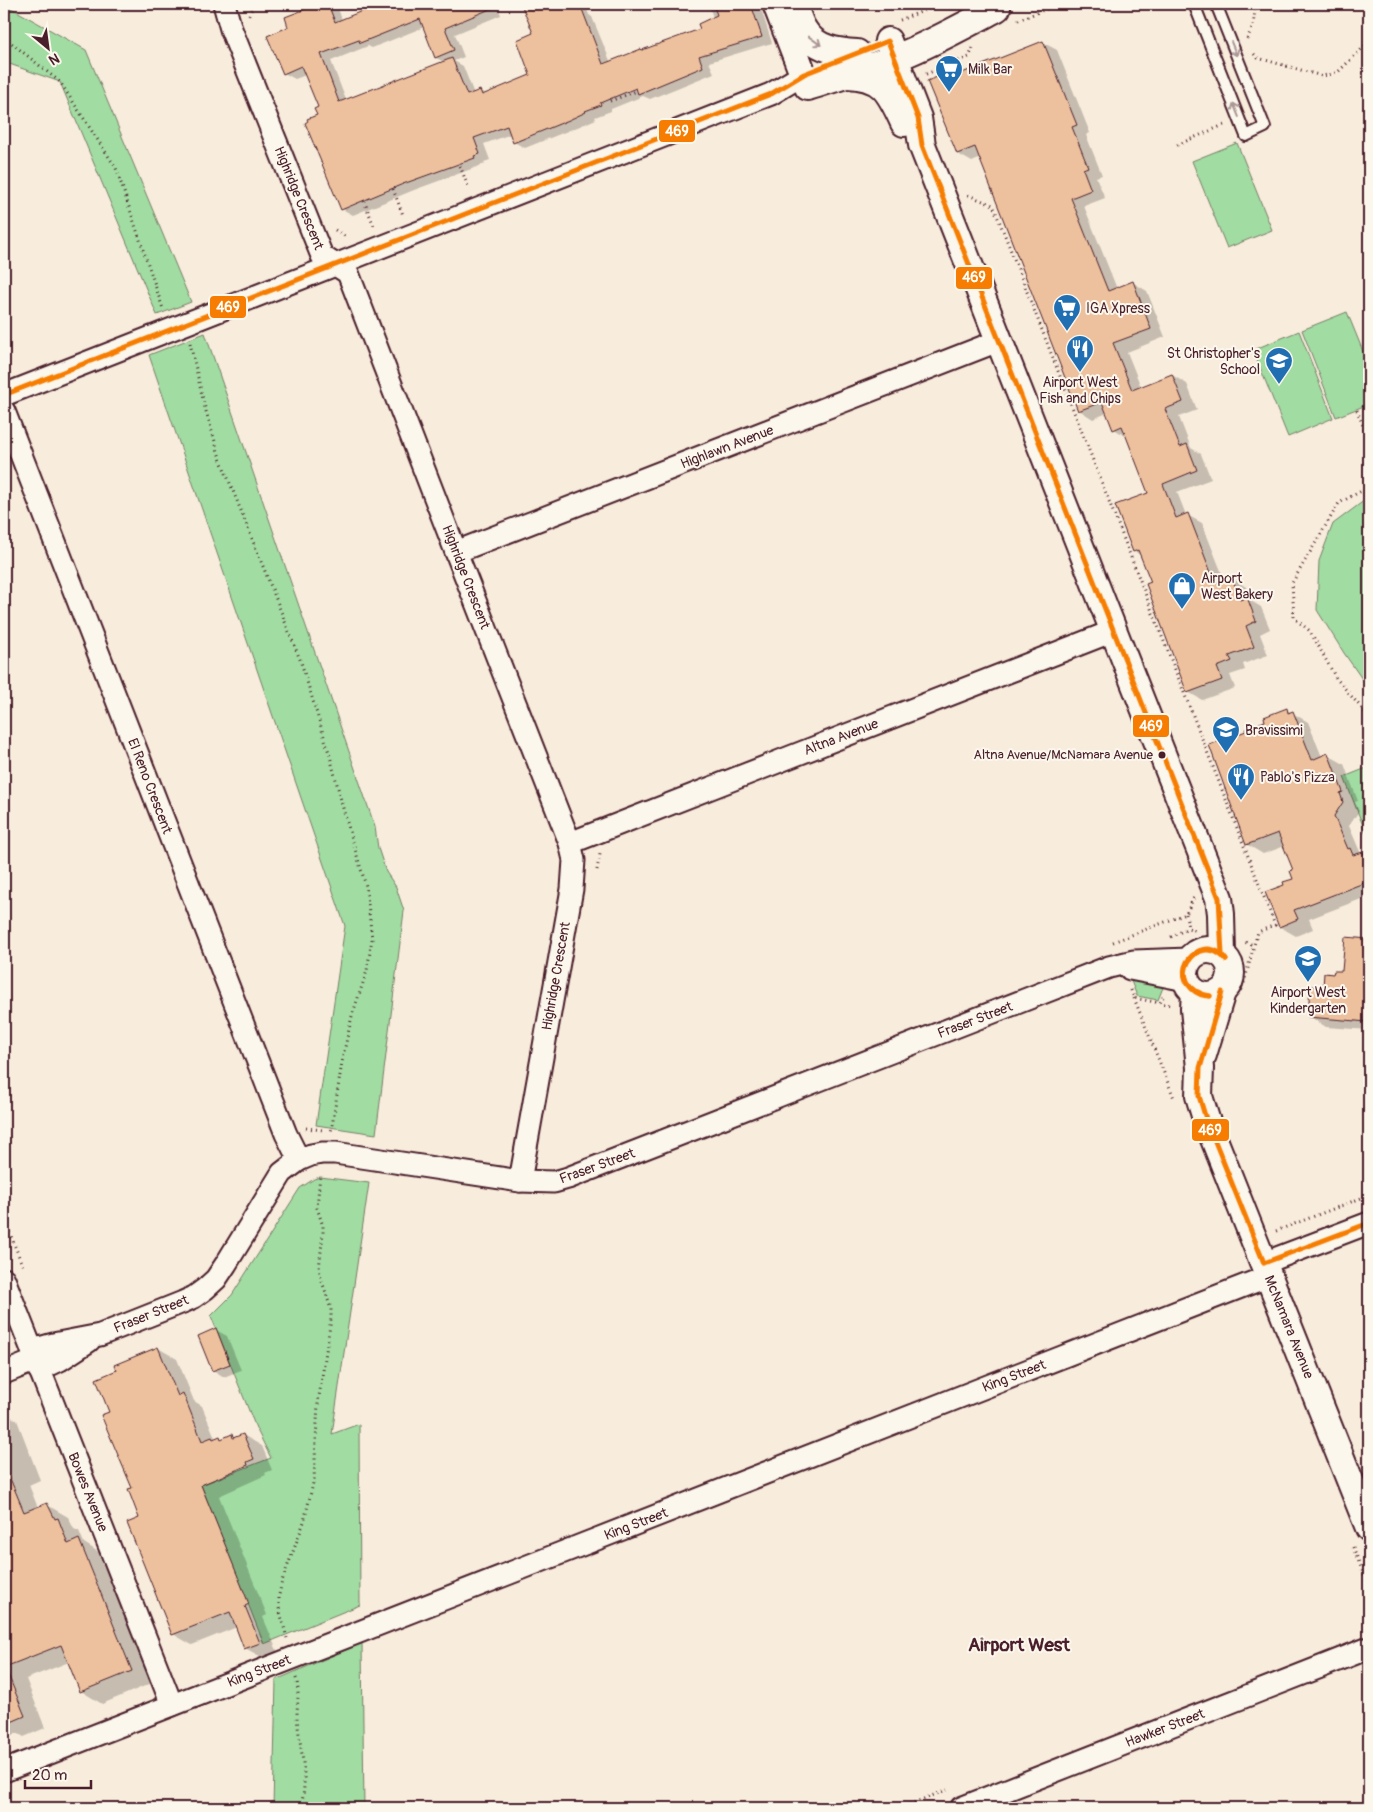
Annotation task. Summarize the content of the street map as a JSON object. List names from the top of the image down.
{
  "streets": {
    "street": [
      "Highridge Crescent",
      "Highlawn Avenue",
      "Altna Avenue",
      "El Reno Crescent",
      "Fraser Street",
      "McNamara Avenue",
      "King Street",
      "Bowes Avenue",
      "Hawker Street"
    ]
  },
  "crossings": [
    ["Highridge Crescent", "Highlawn Avenue"],
    ["Highridge Crescent", "Altna Avenue"],
    ["Highridge Crescent", "Fraser Street"],
    ["Highlawn Avenue", "McNamara Avenue"],
    ["Altna Avenue", "McNamara Avenue"],
    ["El Reno Crescent", "Fraser Street"],
    ["Fraser Street", "McNamara Avenue"],
    ["Fraser Street", "Bowes Avenue"],
    ["McNamara Avenue", "King Street"],
    ["King Street", "Bowes Avenue"]
  ],
  "districts": ["Airport West"],
  "places": {
    "supermarket": ["Milk Bar", "IGA Xpress"],
    "restaurant": ["Airport West Fish and Chips", "Pablo's Pizza"],
    "school or university": ["St Christopher's School", "Bravissimi", "Airport West Kindergarten"],
    "shop": ["Airport West Bakery"],
    "other": ["Altna Avenue/McNamara Avenue"]
  },
  "lines": ["transit line 469"],
  "scale_bar": "20 m",
  "north": "bottom right"
}
